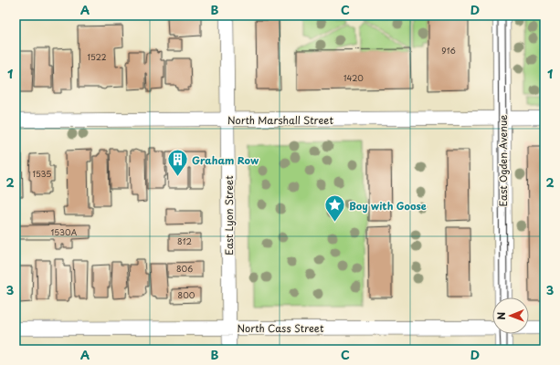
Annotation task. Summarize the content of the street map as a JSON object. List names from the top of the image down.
{
  "streets": {
    "street": [
      "North Marshall Street",
      "East Ogden Avenue",
      "East Lyon Street",
      "North Cass Street"
    ]
  },
  "crossings": [
    ["North Marshall Street", "East Ogden Avenue"],
    ["North Marshall Street", "East Lyon Street"],
    ["East Lyon Street", "North Cass Street"]
  ],
  "places": {
    "building": ["Graham Row"],
    "place": ["Boy with Goose"]
  },
  "house_numbers": [
    "916",
    "1522",
    "1420",
    "1535",
    "1530A",
    "812",
    "806",
    "800"
  ],
  "north": "left",
  "grid": {
    "columns": [
      "A",
      "B",
      "C",
      "D"
    ],
    "rows": ["1", "2", "3"]
  }
}
